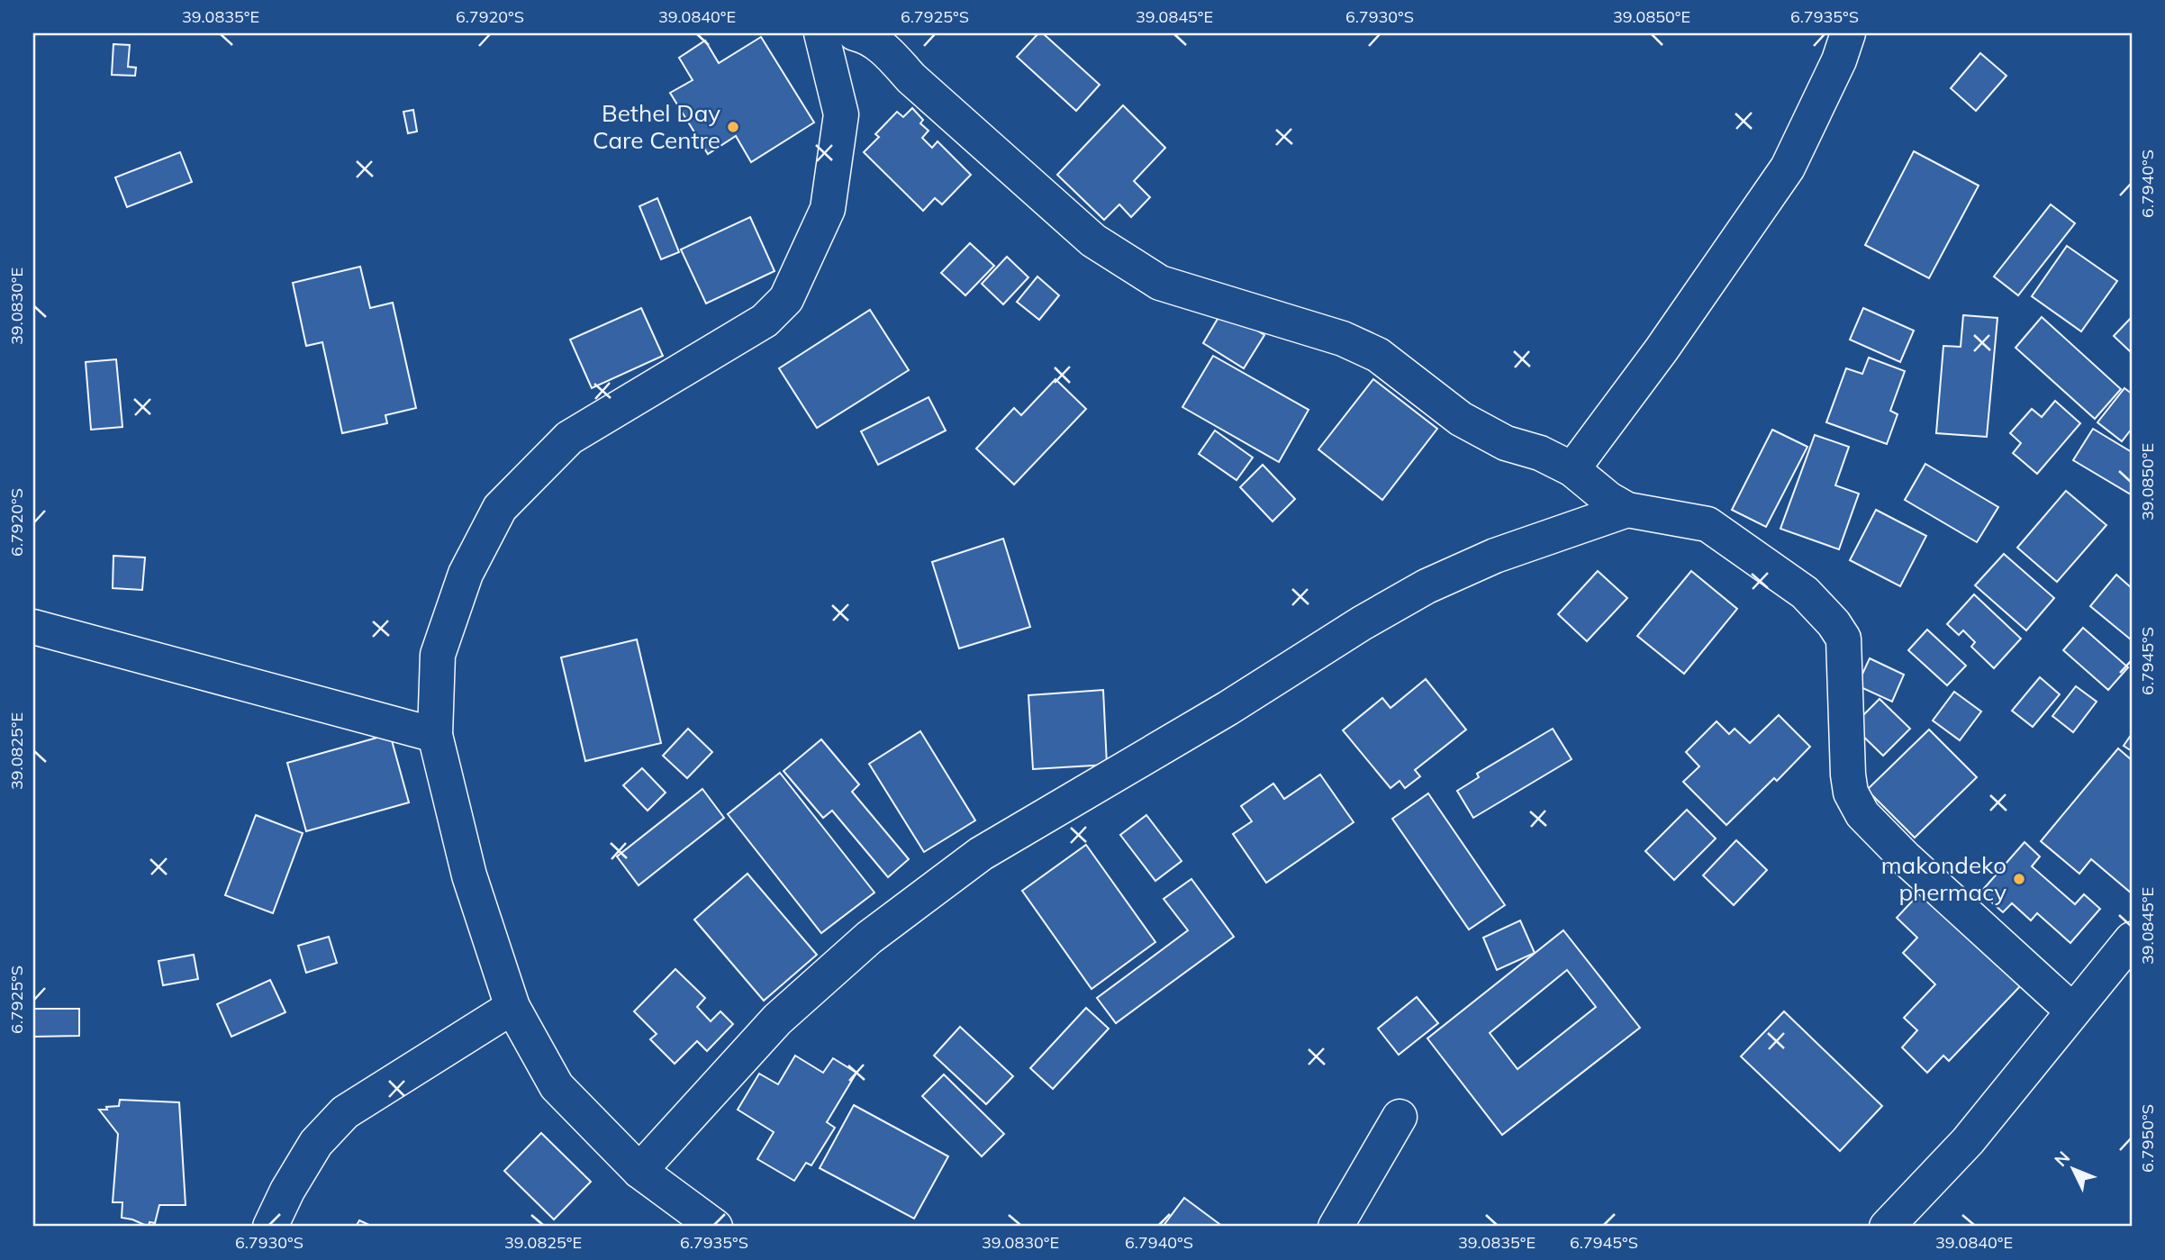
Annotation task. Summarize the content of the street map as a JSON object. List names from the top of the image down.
{
  "places": ["Bethel Day Care Centre", "makondeko phermacy"],
  "north": "top left",
  "coordinates": [
    "39.0835°E",
    "6.7920°S",
    "39.0840°E",
    "6.7925°S",
    "39.0845°E",
    "6.7930°S",
    "39.0850°E",
    "6.7935°S",
    "6.7940°S",
    "39.0830°E",
    "6.7945°S",
    "39.0825°E",
    "6.7950°S"
  ]
}
